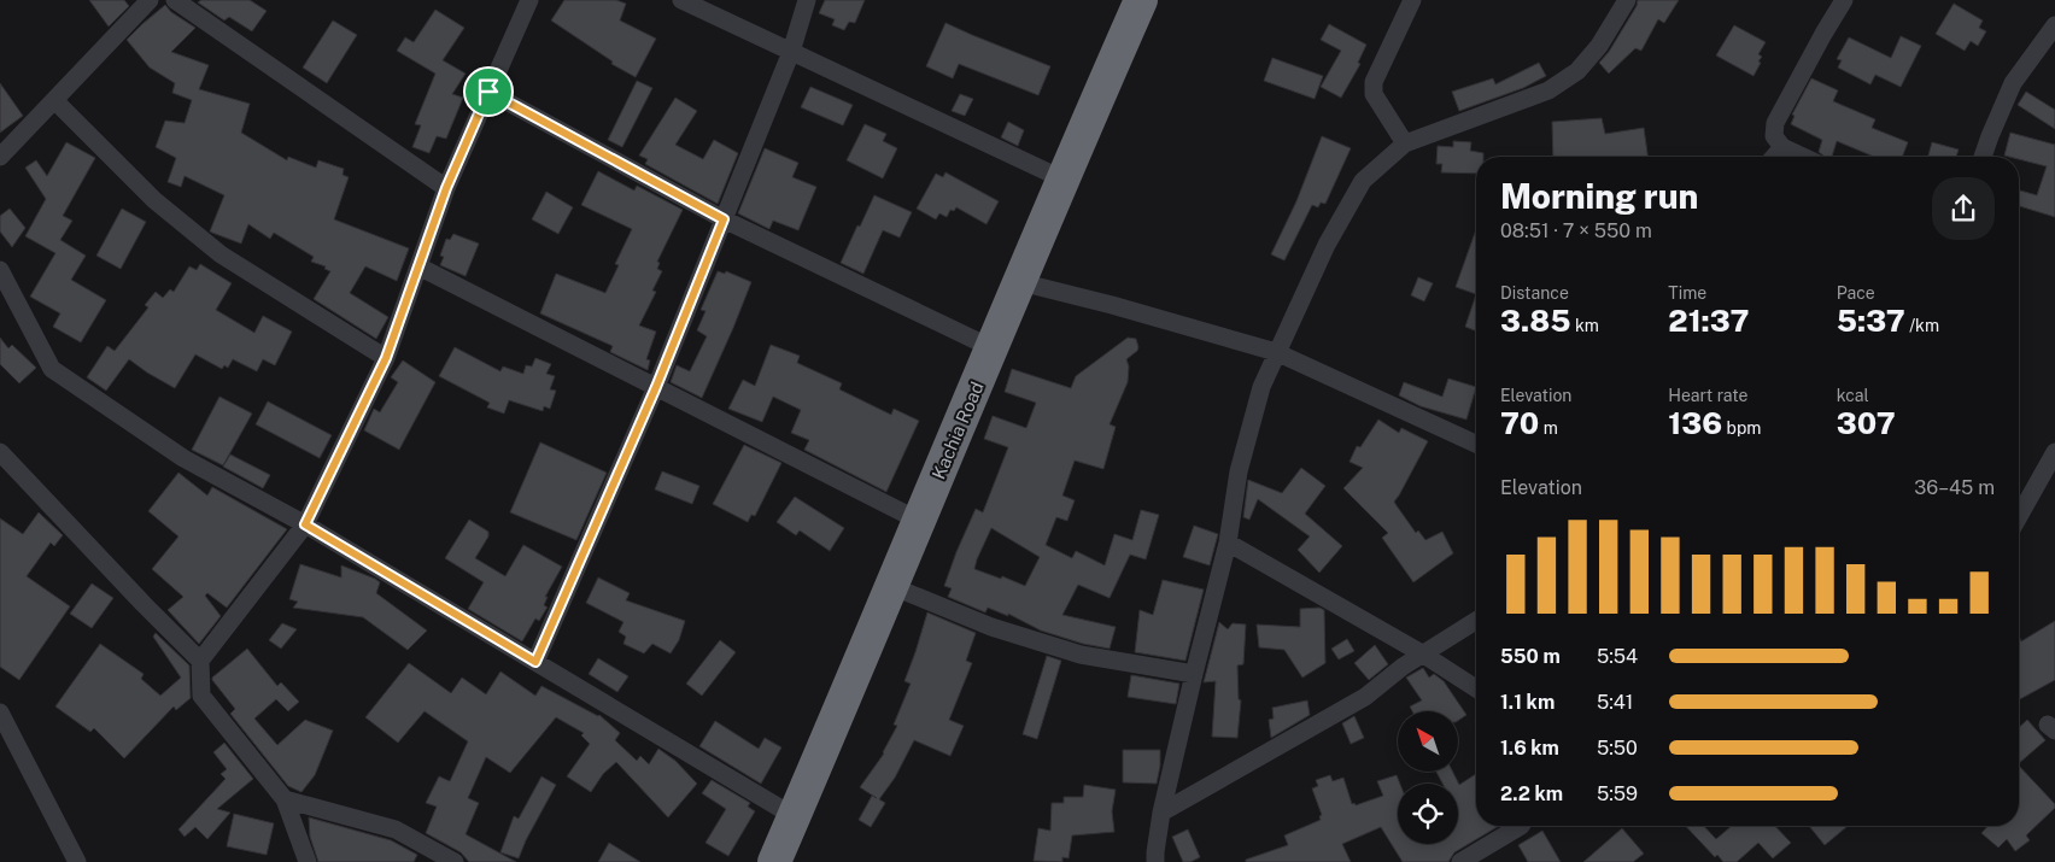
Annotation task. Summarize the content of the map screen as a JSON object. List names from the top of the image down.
{
  "streets": {
    "highway": ["Kachia Road"]
  },
  "north": "top left",
  "page": {
    "heading": ["Morning run", "08:51 · 7 × 550 m"],
    "stats": [
      ["Distance", "3.85 km"],
      ["Time", "21:37"],
      ["Pace", "5:37 /km"],
      ["Elevation", "70 m"],
      ["Heart rate", "136 bpm"],
      ["kcal", "307"]
    ],
    "chart": ["Elevation", "36–45 m"],
    "list": [
      {
        "name": "550 m",
        "note": "5:54"
      },
      {
        "name": "1.1 km",
        "note": "5:41"
      },
      {
        "name": "1.6 km",
        "note": "5:50"
      },
      {
        "name": "2.2 km",
        "note": "5:59"
      }
    ]
  }
}
